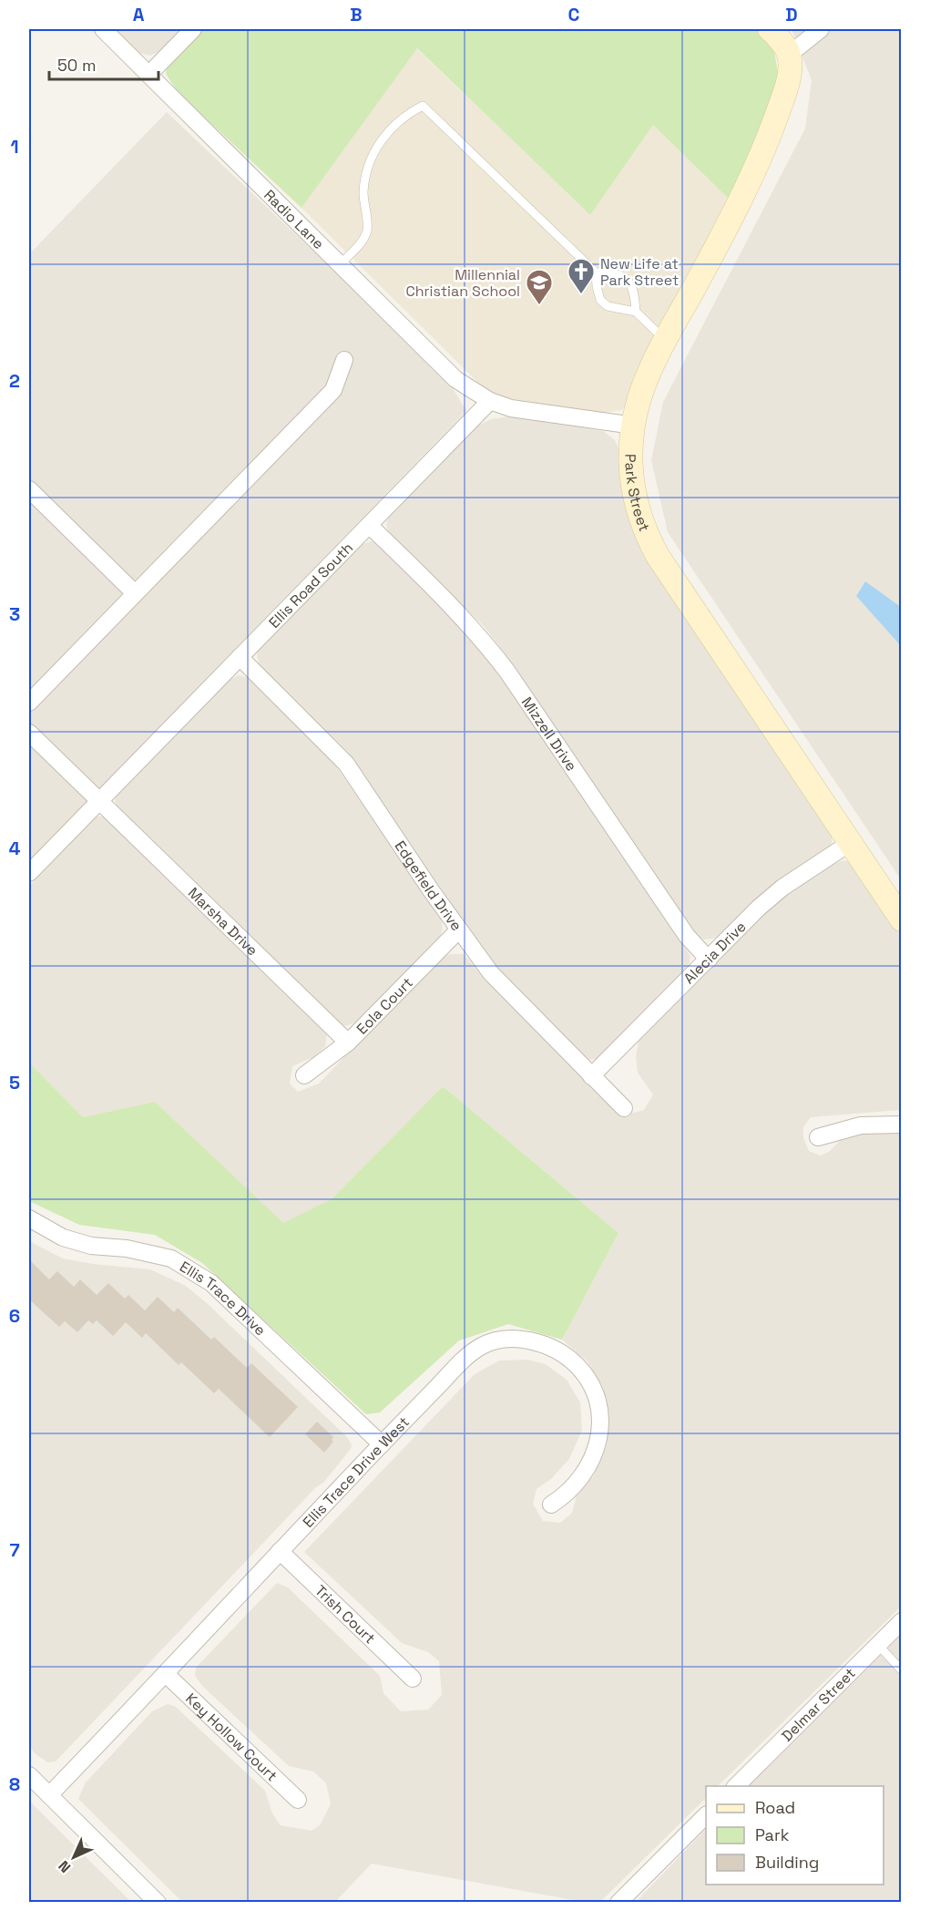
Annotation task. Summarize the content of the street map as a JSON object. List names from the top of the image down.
{
  "streets": {
    "street": [
      "Radio Lane",
      "Park Street",
      "Ellis Road South",
      "Mizzell Drive",
      "Edgefield Drive",
      "Marsha Drive",
      "Alecia Drive",
      "Eola Court",
      "Ellis Trace Drive",
      "Ellis Trace Drive West",
      "Trish Court",
      "Delmar Street",
      "Key Hollow Court"
    ]
  },
  "crossings": [
    ["Radio Lane", "Ellis Road South"],
    ["Park Street", "Alecia Drive"],
    ["Ellis Road South", "Mizzell Drive"],
    ["Ellis Road South", "Edgefield Drive"],
    ["Ellis Road South", "Marsha Drive"],
    ["Mizzell Drive", "Alecia Drive"],
    ["Edgefield Drive", "Alecia Drive"],
    ["Edgefield Drive", "Eola Court"],
    ["Marsha Drive", "Eola Court"],
    ["Ellis Trace Drive", "Ellis Trace Drive West"],
    ["Ellis Trace Drive West", "Trish Court"],
    ["Ellis Trace Drive West", "Key Hollow Court"]
  ],
  "places": {
    "church": ["New Life at Park Street"],
    "school or university": ["Millennial Christian School"]
  },
  "legend": ["Road", "Park", "Building"],
  "scale_bar": "50 m",
  "north": "bottom left",
  "grid": {
    "columns": [
      "A",
      "B",
      "C",
      "D"
    ],
    "rows": [
      "1",
      "2",
      "3",
      "4",
      "5",
      "6",
      "7",
      "8"
    ]
  }
}
